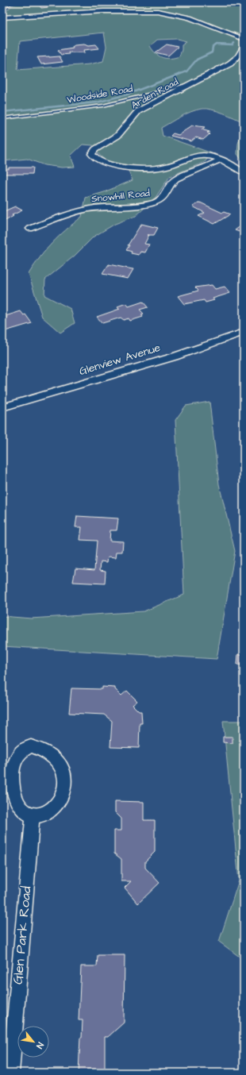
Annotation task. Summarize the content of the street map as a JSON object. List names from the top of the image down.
{
  "streets": {
    "street": [
      "Arden Road",
      "Woodside Road",
      "Snowhill Road",
      "Glenview Avenue",
      "Glen Park Road"
    ]
  },
  "crossings": [
    ["Arden Road", "Woodside Road"],
    ["Arden Road", "Snowhill Road"]
  ],
  "north": "bottom right"
}
